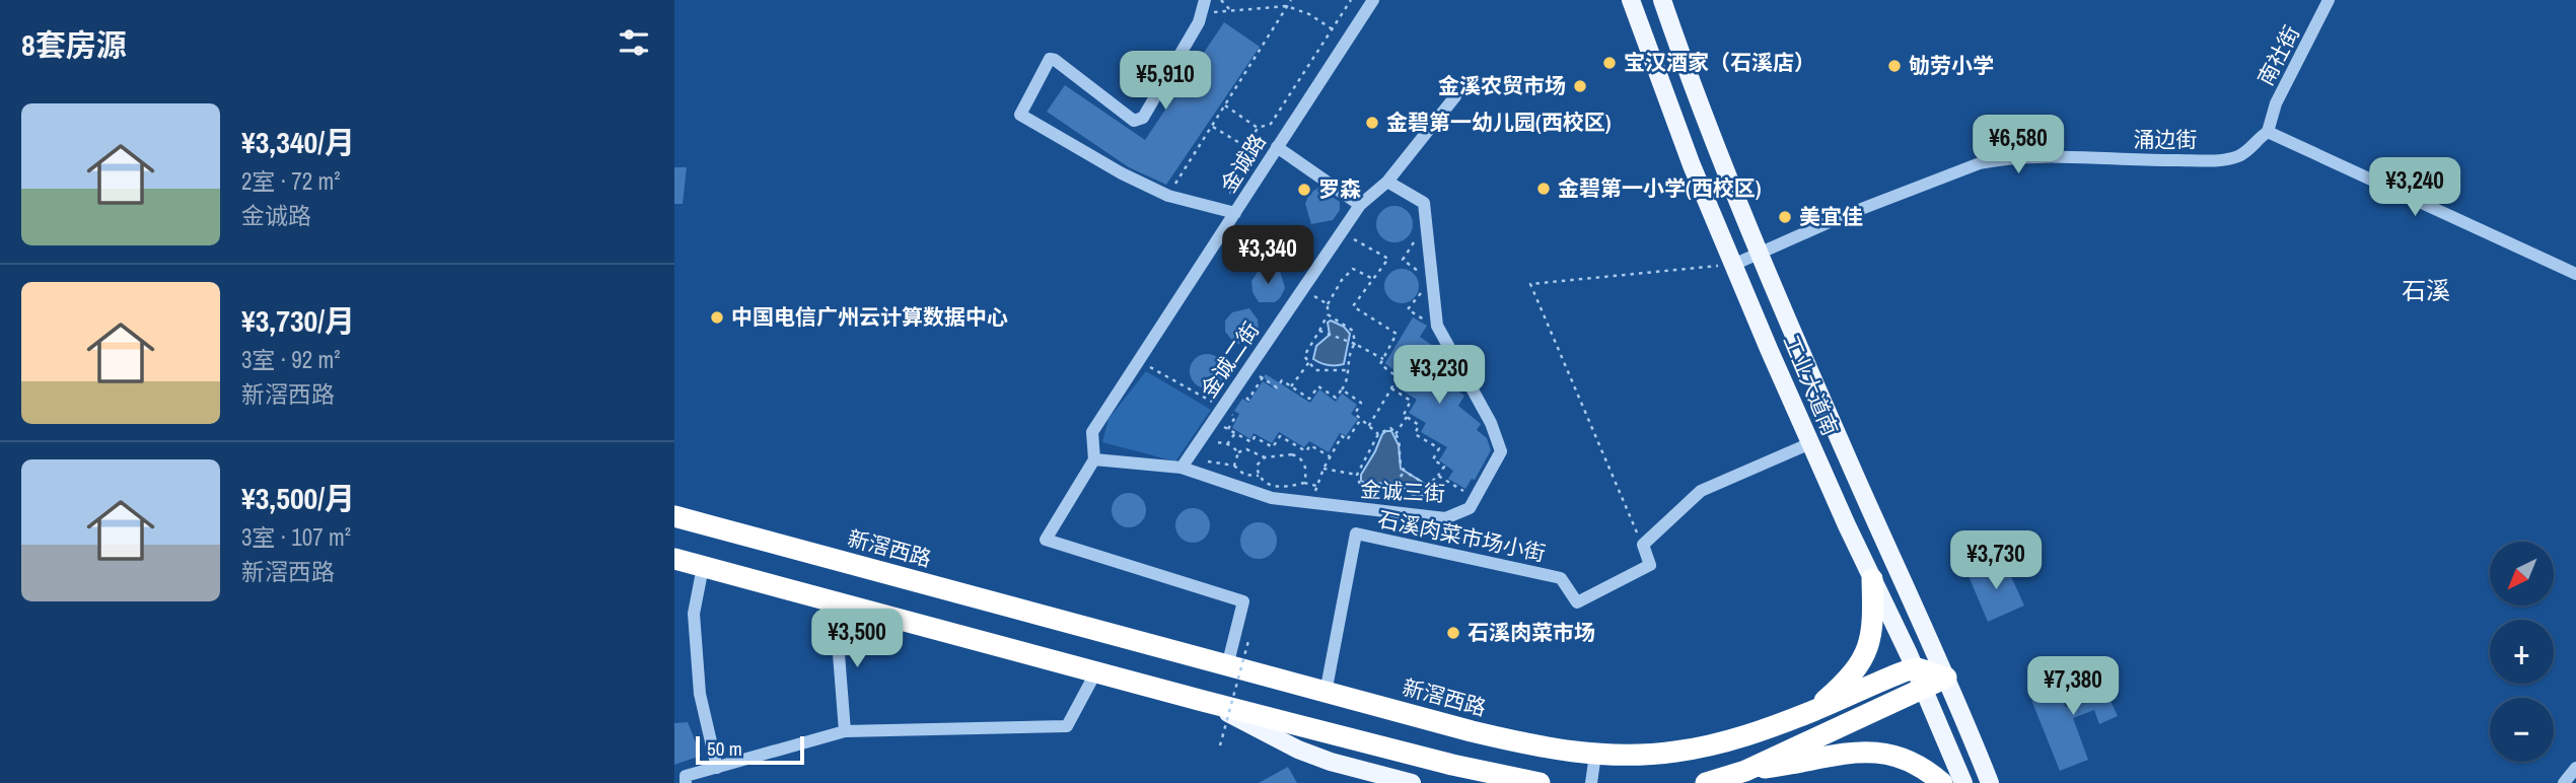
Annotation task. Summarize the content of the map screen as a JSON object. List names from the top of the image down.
{
  "streets": {
    "highway": ["新滘西路"],
    "main road": ["工业大道南"],
    "street": [
      "南社街",
      "涌边街",
      "金诚路",
      "金诚二街",
      "金诚三街",
      "石溪肉菜市场小街"
    ]
  },
  "crossings": [
    ["南社街", "涌边街"],
    ["涌边街", "工业大道南"],
    ["金诚路", "金诚三街"],
    ["金诚二街", "金诚三街"],
    ["工业大道南", "新滘西路"],
    ["石溪肉菜市场小街", "新滘西路"]
  ],
  "districts": ["石溪"],
  "places": [
    "宝汉酒家（石溪店）",
    "劬劳小学",
    "金溪农贸市场",
    "金碧第一幼儿园(西校区)",
    "金碧第一小学(西校区)",
    "罗森",
    "美宜佳",
    "中国电信广州云计算数据中心",
    "石溪肉菜市场"
  ],
  "scale_bar": "50 m",
  "north": "bottom left",
  "page": {
    "heading": "8套房源",
    "price": [
      "¥5,910",
      "¥6,580",
      "¥3,240",
      "¥3,340",
      "¥3,230",
      "¥3,730",
      "¥3,500",
      "¥7,380"
    ],
    "list": [
      {
        "name": "¥3,340/月",
        "note": "2室 · 72 m² · 金诚路"
      },
      {
        "name": "¥3,730/月",
        "note": "3室 · 92 m² · 新滘西路"
      },
      {
        "name": "¥3,500/月",
        "note": "3室 · 107 m² · 新滘西路"
      }
    ],
    "map_buttons": ["+", "−"],
    "scale": "50 m"
  }
}
